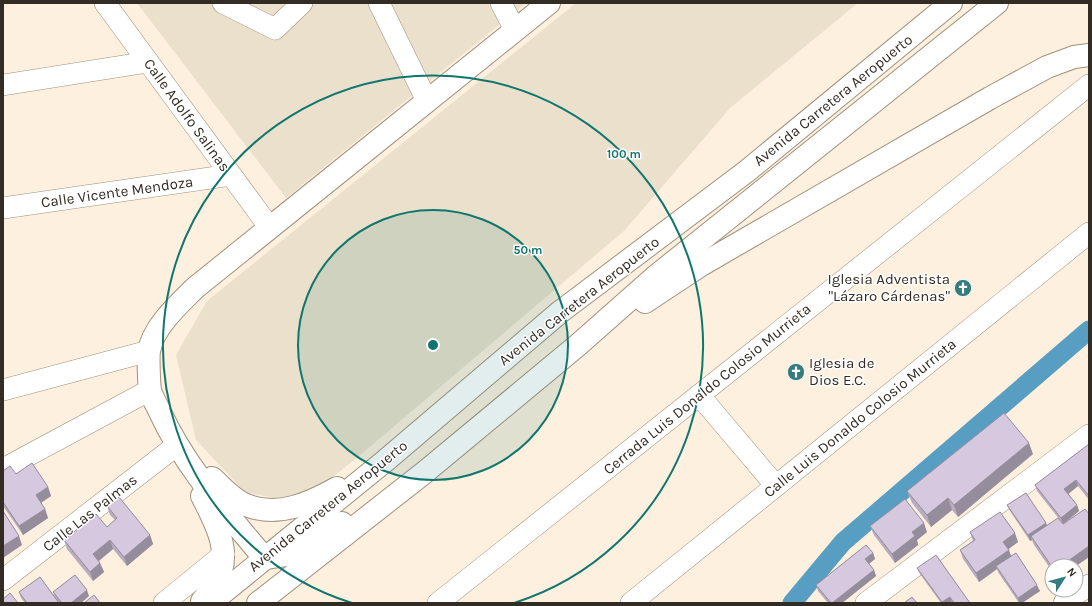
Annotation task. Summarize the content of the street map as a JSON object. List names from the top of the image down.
{
  "streets": {
    "main road": ["Avenida Carretera Aeropuerto"],
    "street": [
      "Calle Adolfo Salinas",
      "Calle Vicente Mendoza",
      "Cerrada Luis Donaldo Colosio Murrieta",
      "Calle Luis Donaldo Colosio Murrieta",
      "Calle Las Palmas"
    ]
  },
  "crossings": [
    ["Calle Adolfo Salinas", "Calle Vicente Mendoza"]
  ],
  "places": {
    "church": ["Iglesia Adventista \"Lázaro Cárdenas\"", "Iglesia de Dios E.C."]
  },
  "north": "top right",
  "rings": ["100 m", "50 m"]
}
